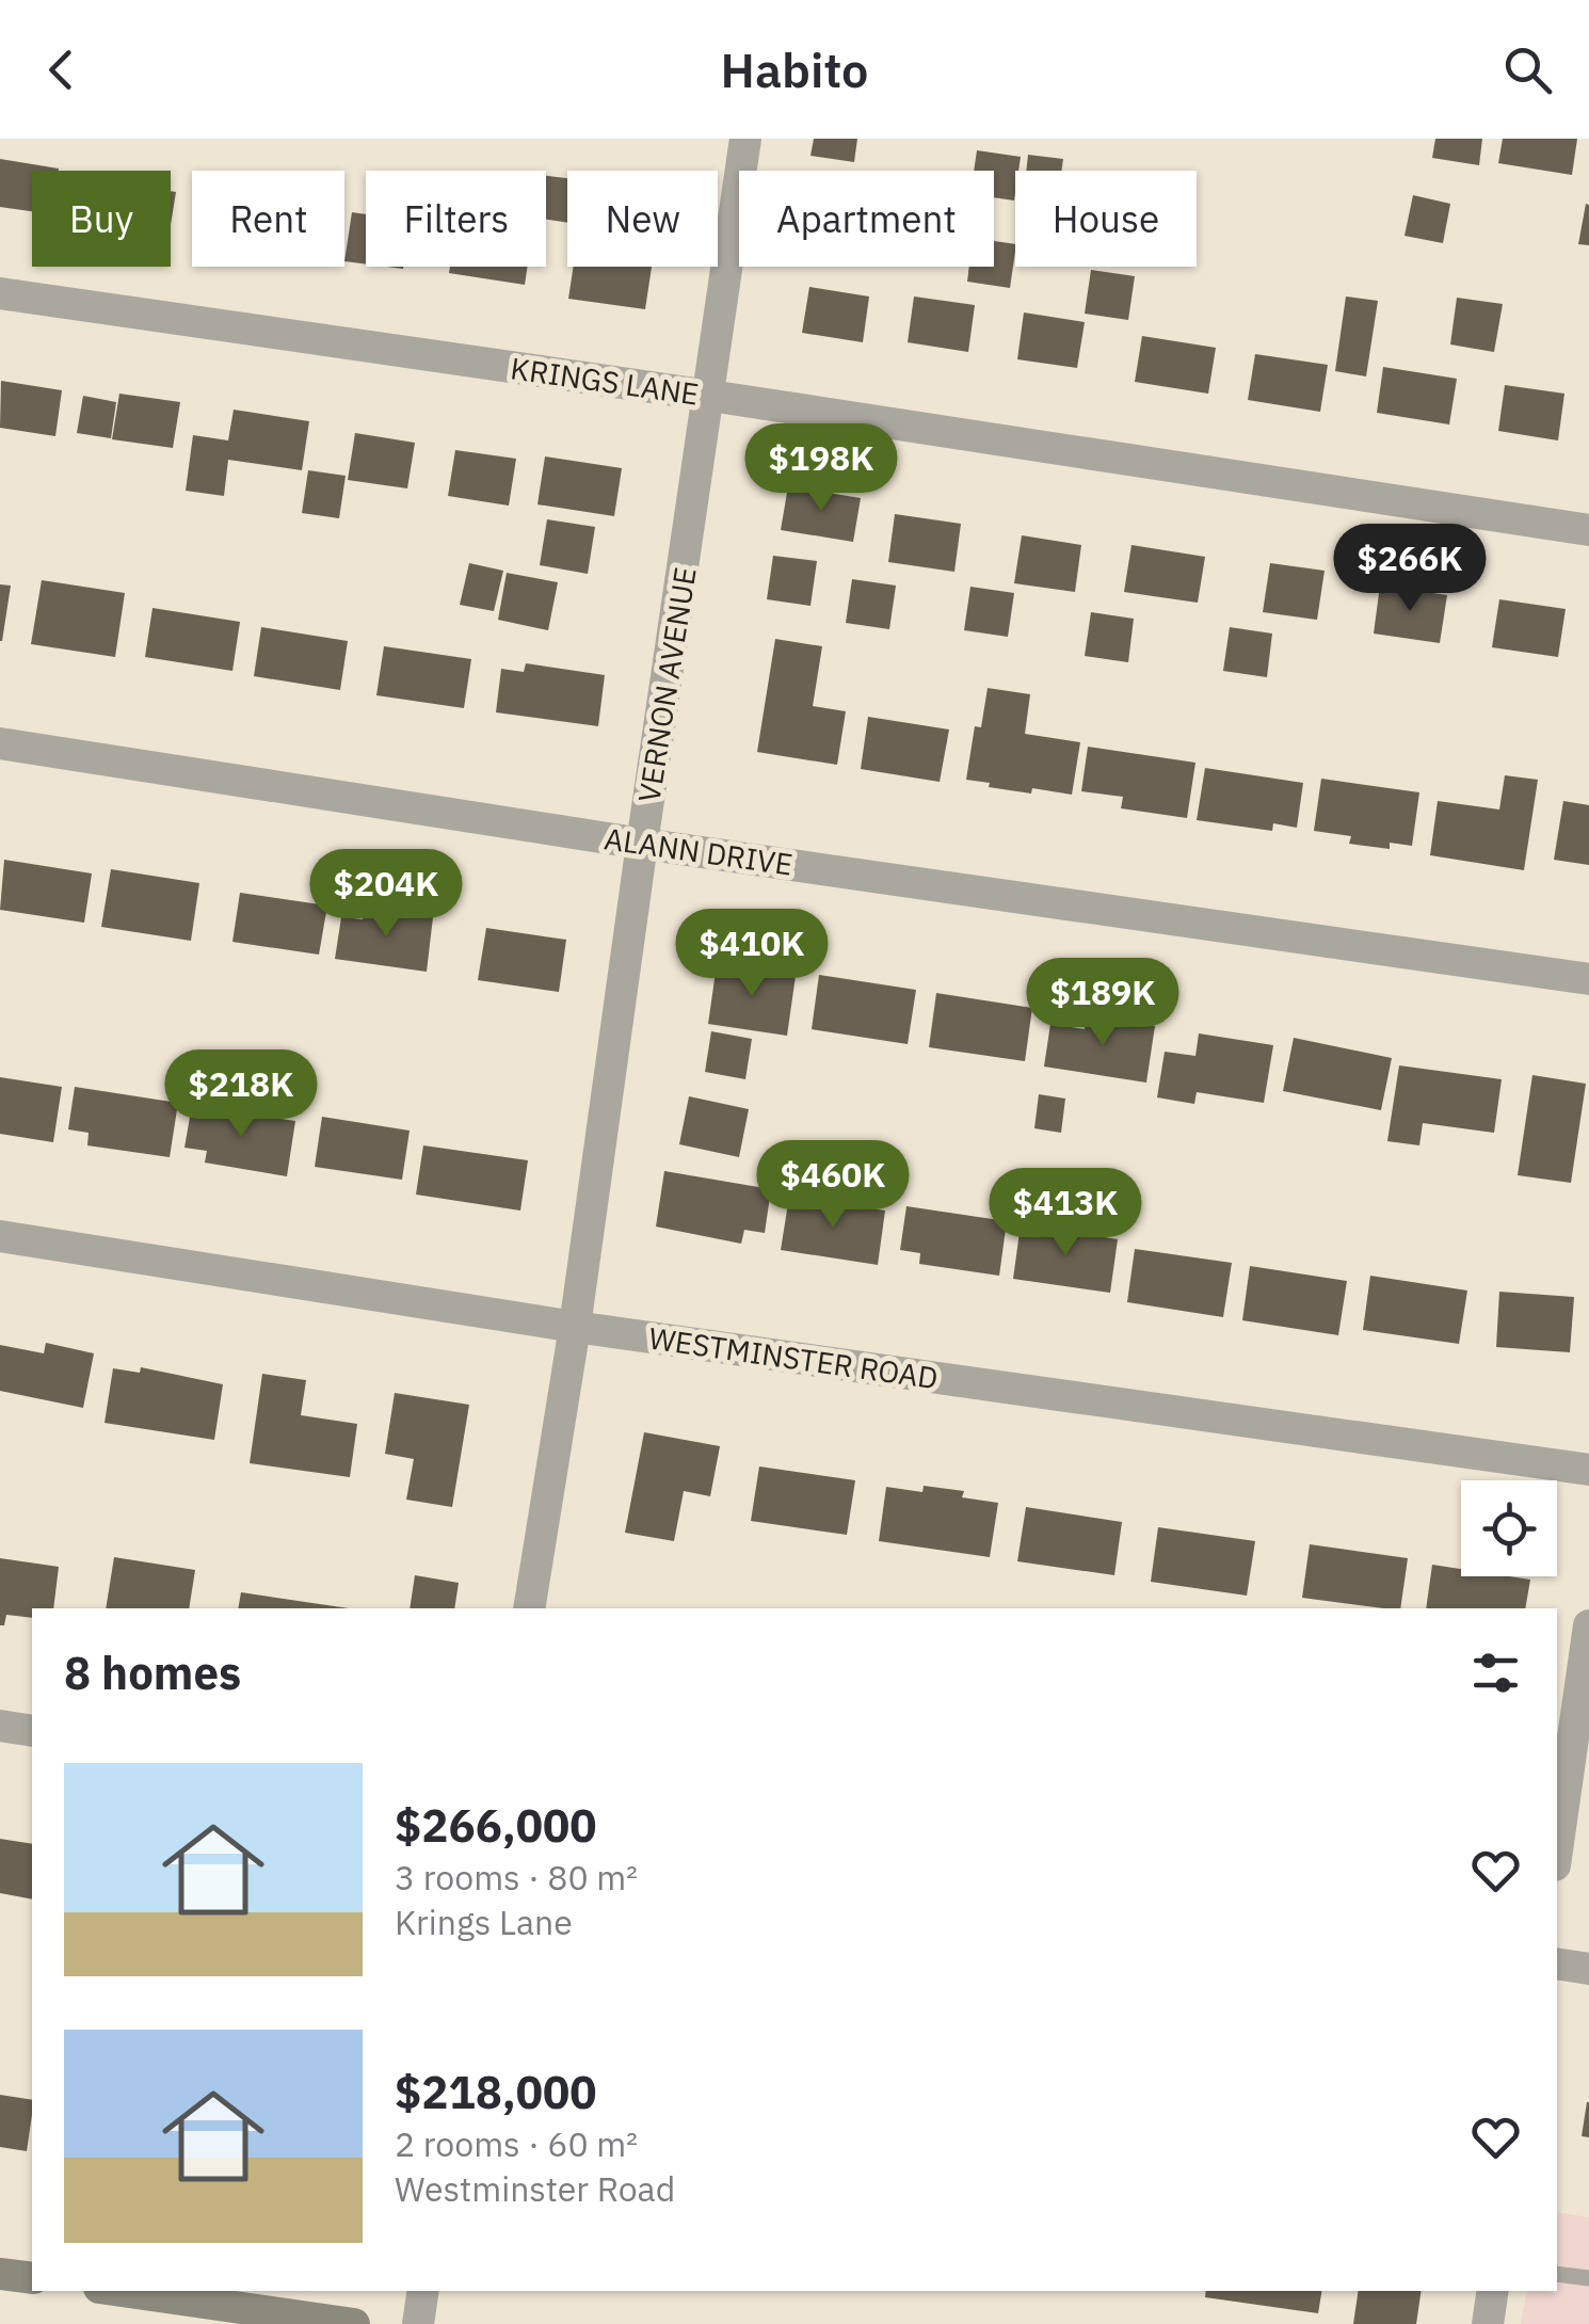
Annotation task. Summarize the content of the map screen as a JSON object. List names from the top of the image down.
{
  "streets": {
    "street": [
      "KRINGS LANE",
      "VERNON AVENUE",
      "ALANN DRIVE",
      "WESTMINSTER ROAD"
    ]
  },
  "crossings": [
    ["KRINGS LANE", "VERNON AVENUE"],
    ["VERNON AVENUE", "ALANN DRIVE"],
    ["VERNON AVENUE", "WESTMINSTER ROAD"]
  ],
  "page": {
    "header": "Habito",
    "chip": [
      "Buy",
      "Rent",
      "Filters",
      "New",
      "Apartment",
      "House"
    ],
    "price": [
      "$198K",
      "$266K",
      "$204K",
      "$410K",
      "$189K",
      "$218K",
      "$460K",
      "$413K"
    ],
    "heading": "8 homes",
    "list": [
      {
        "name": "$266,000",
        "note": "3 rooms · 80 m² · Krings Lane"
      },
      {
        "name": "$218,000",
        "note": "2 rooms · 60 m² · Westminster Road"
      }
    ]
  }
}
